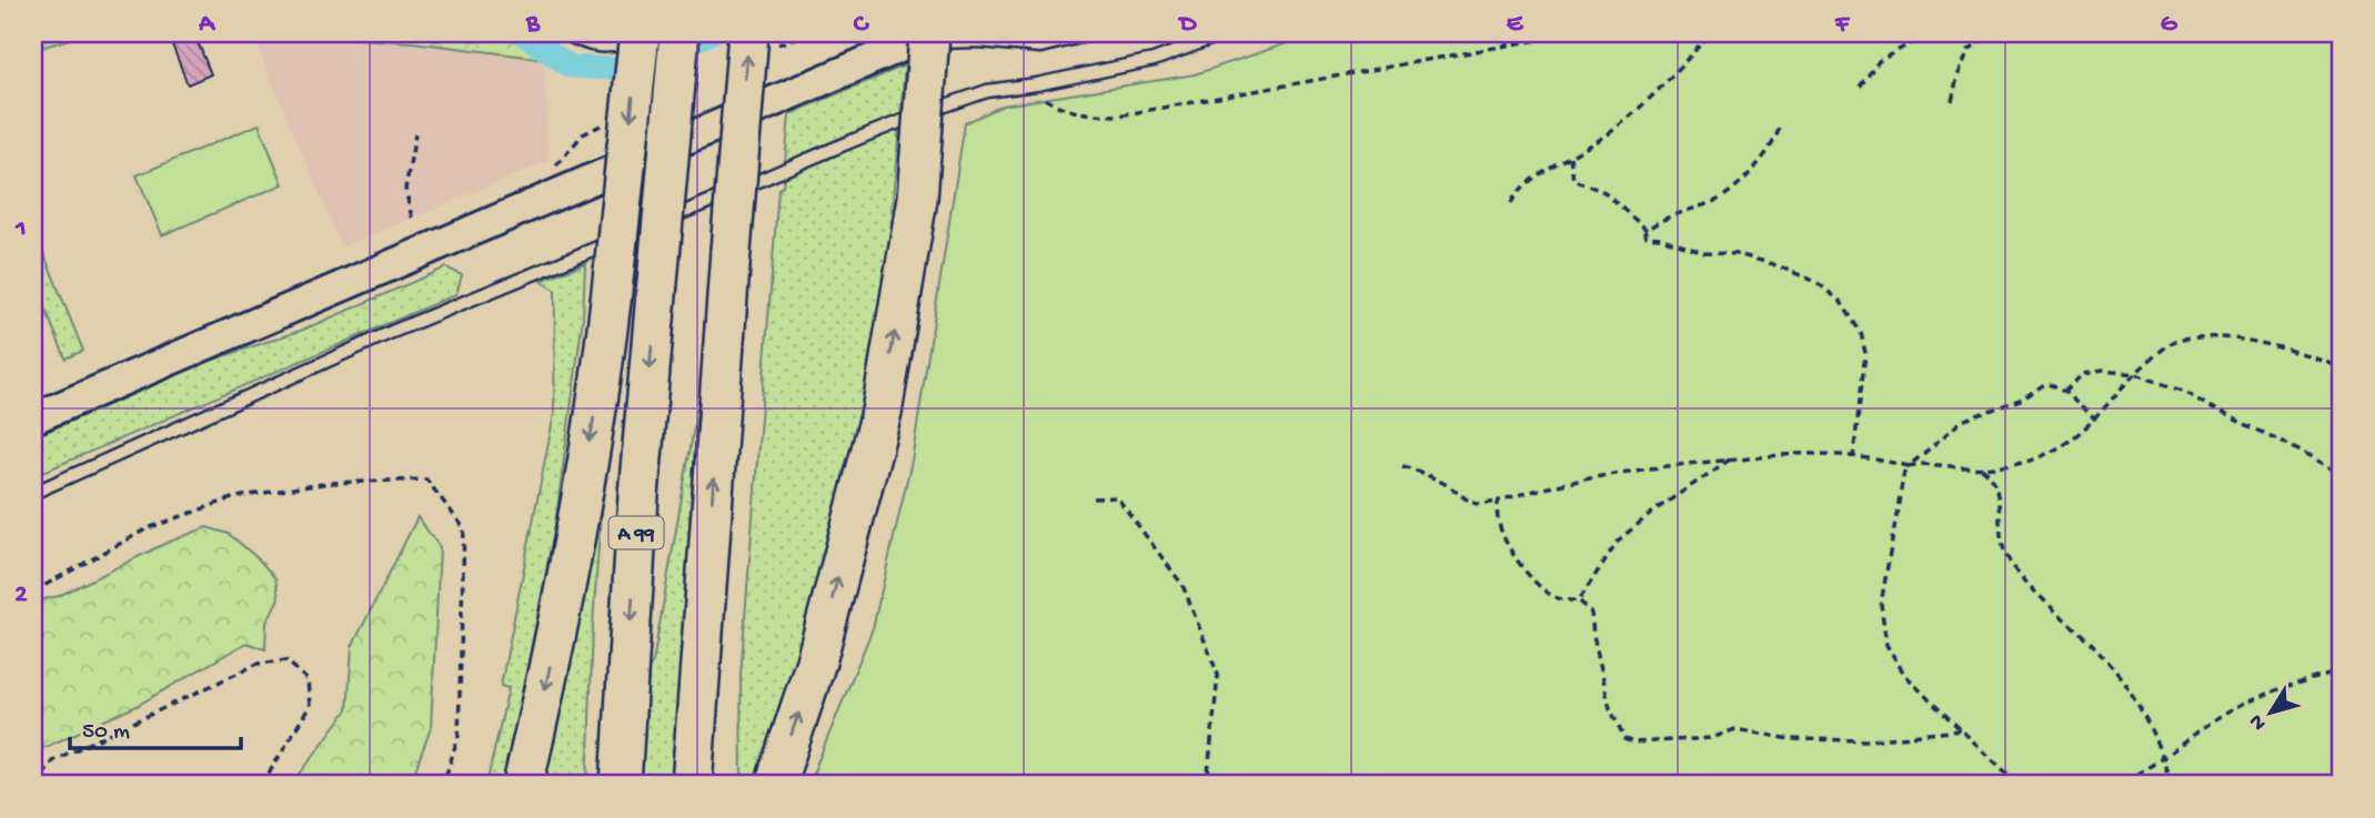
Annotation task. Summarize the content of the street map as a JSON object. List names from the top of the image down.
{
  "streets": {
    "highway": ["A 99"]
  },
  "scale_bar": "50 m",
  "north": "bottom left",
  "grid": {
    "columns": [
      "A",
      "B",
      "C",
      "D",
      "E",
      "F",
      "G"
    ],
    "rows": ["1", "2"]
  }
}
